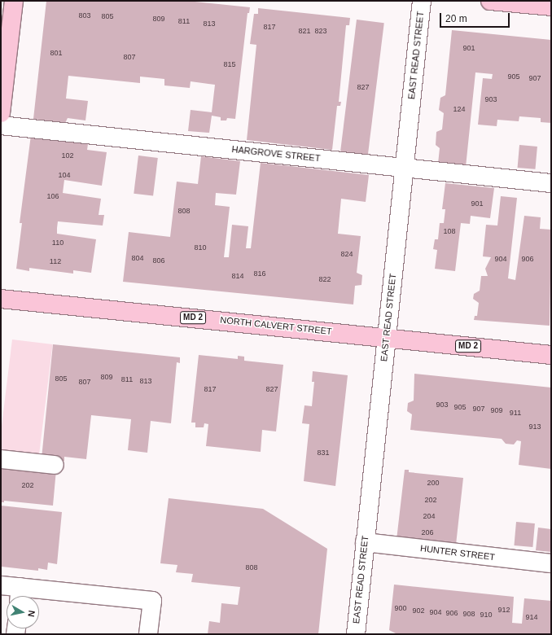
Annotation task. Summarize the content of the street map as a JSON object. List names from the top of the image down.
{
  "streets": {
    "main road": ["MD 2", "NORTH CALVERT STREET"],
    "street": ["EAST READ STREET", "HARGROVE STREET", "HUNTER STREET"]
  },
  "crossings": [
    ["EAST READ STREET", "HARGROVE STREET"],
    ["EAST READ STREET", "NORTH CALVERT STREET"],
    ["EAST READ STREET", "HUNTER STREET"]
  ],
  "house_numbers": [
    "803",
    "805",
    "809",
    "811",
    "813",
    "817",
    "821",
    "823",
    "901",
    "801",
    "807",
    "815",
    "905",
    "907",
    "827",
    "903",
    "124",
    "102",
    "104",
    "106",
    "901",
    "808",
    "108",
    "110",
    "810",
    "824",
    "804",
    "904",
    "906",
    "806",
    "112",
    "816",
    "814",
    "822",
    "809",
    "805",
    "811",
    "813",
    "807",
    "817",
    "827",
    "903",
    "905",
    "907",
    "909",
    "911",
    "913",
    "831",
    "200",
    "202",
    "202",
    "204",
    "206",
    "808",
    "900",
    "912",
    "902",
    "904",
    "906",
    "908",
    "910",
    "914"
  ],
  "scale_bar": "20 m",
  "north": "right"
}
